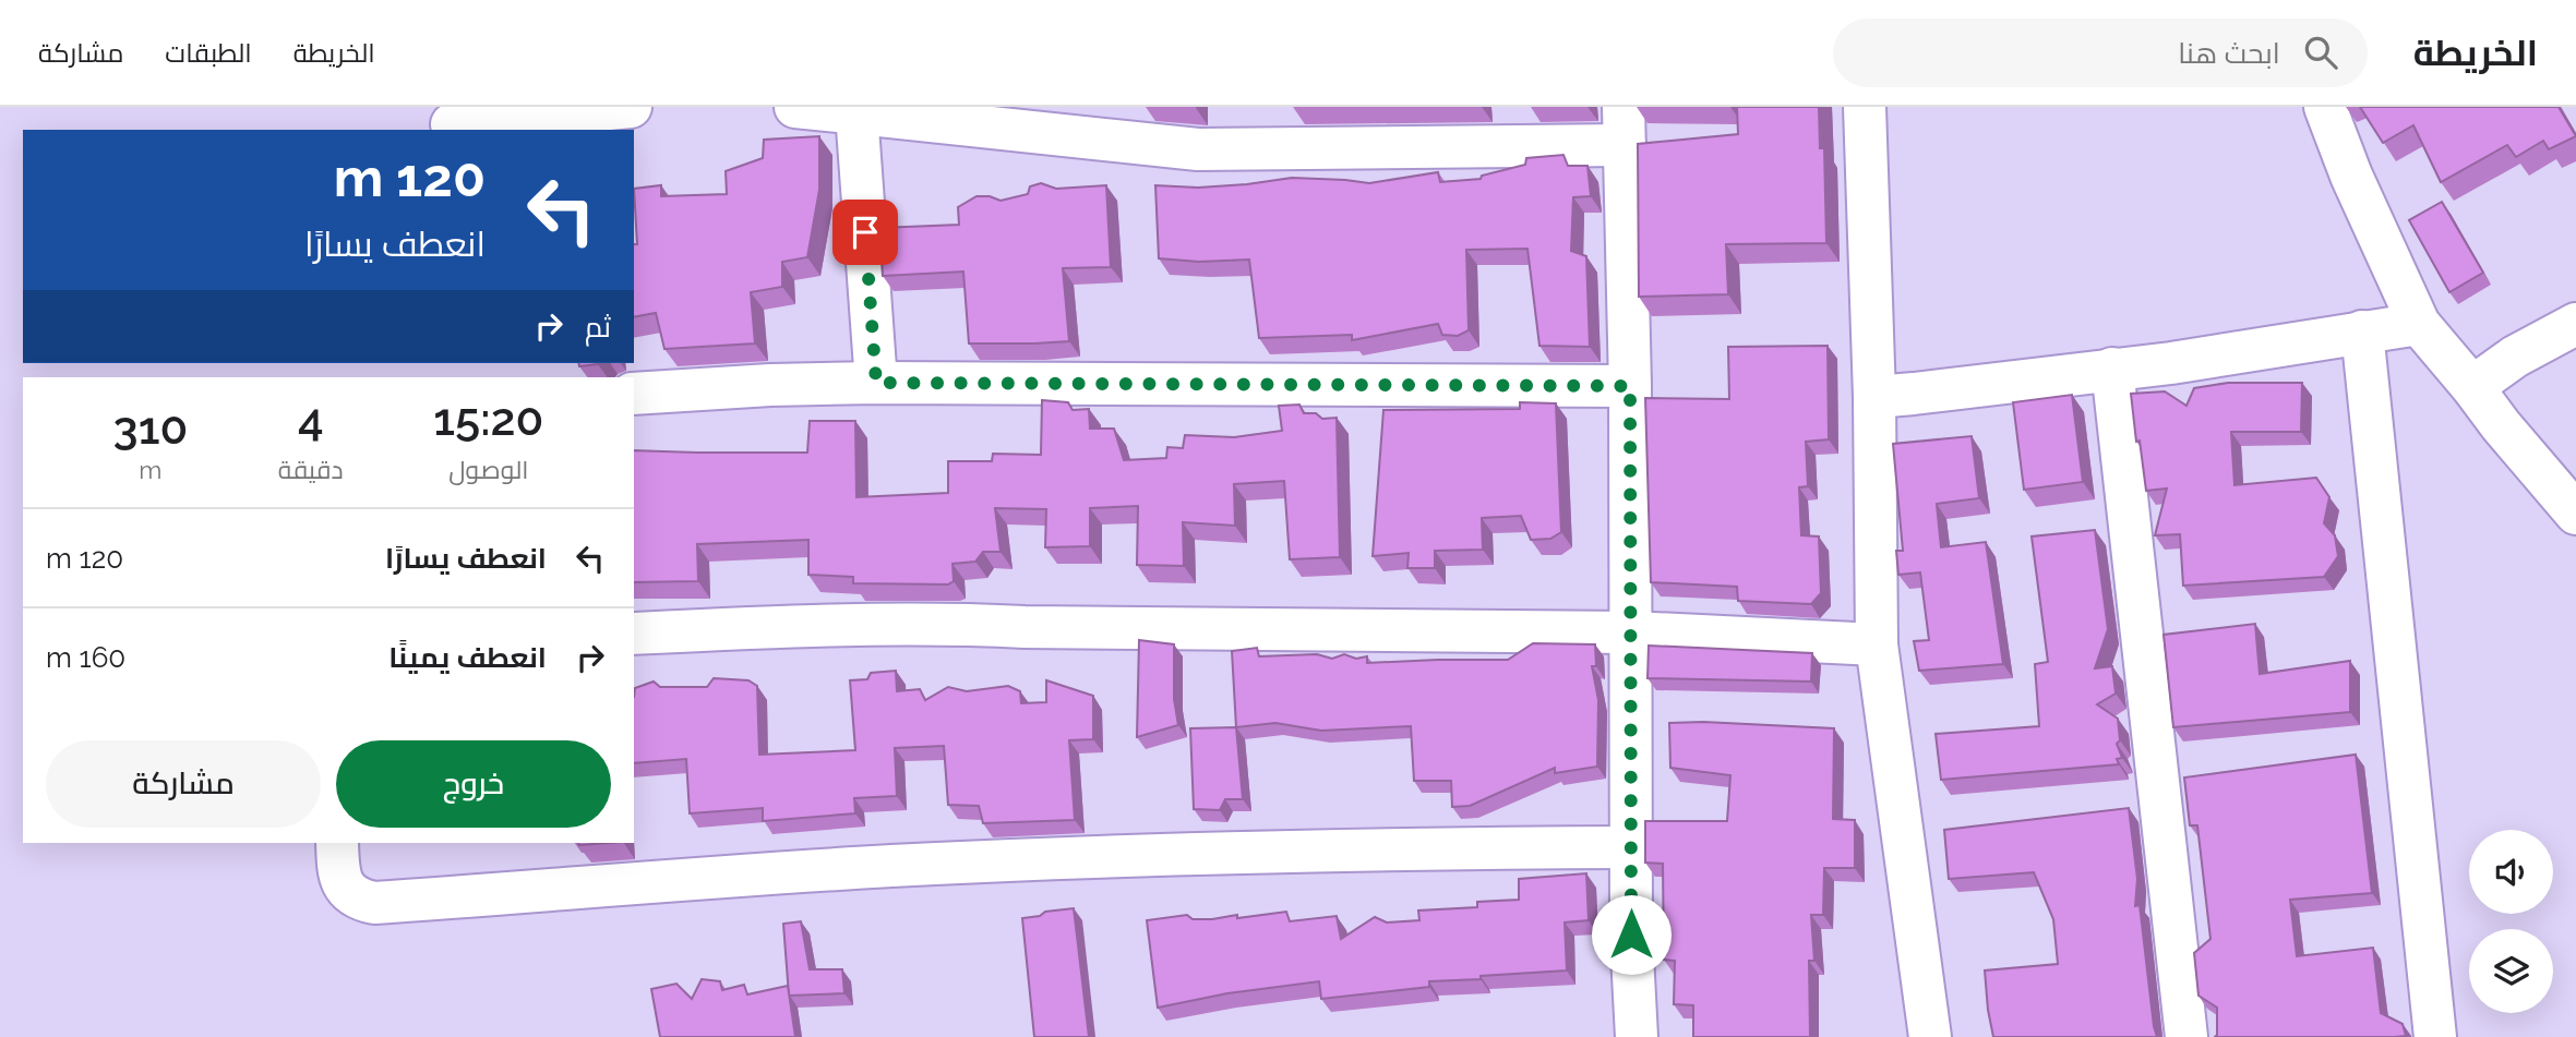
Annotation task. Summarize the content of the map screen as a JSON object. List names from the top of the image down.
{
  "page": {
    "header": "الخريطة",
    "search": "ابحث هنا",
    "nav": ["الخريطة", "الطبقات", "مشاركة"],
    "turn": ["120 m", "انعطف يسارًا"],
    "then": "ثم",
    "eta": [
      "15:20",
      "الوصول",
      "4",
      "دقيقة",
      "310",
      "m"
    ],
    "list": [
      {
        "name": "انعطف يسارًا",
        "value": "120 m"
      },
      {
        "name": "انعطف يمينًا",
        "value": "160 m"
      }
    ],
    "buttons": ["خروج", "مشاركة"]
  }
}
